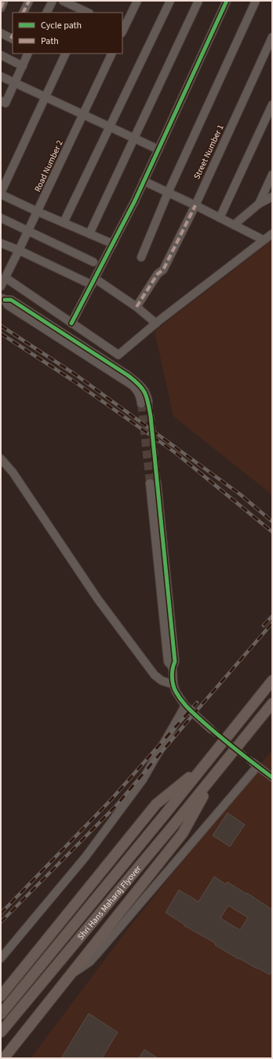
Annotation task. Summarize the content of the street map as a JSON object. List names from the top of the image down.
{
  "streets": {
    "main road": ["Shri Hans Maharaj Flyover"],
    "street": ["Street Number 1", "Road Number 2"]
  },
  "legend": ["Cycle path", "Path"]
}
